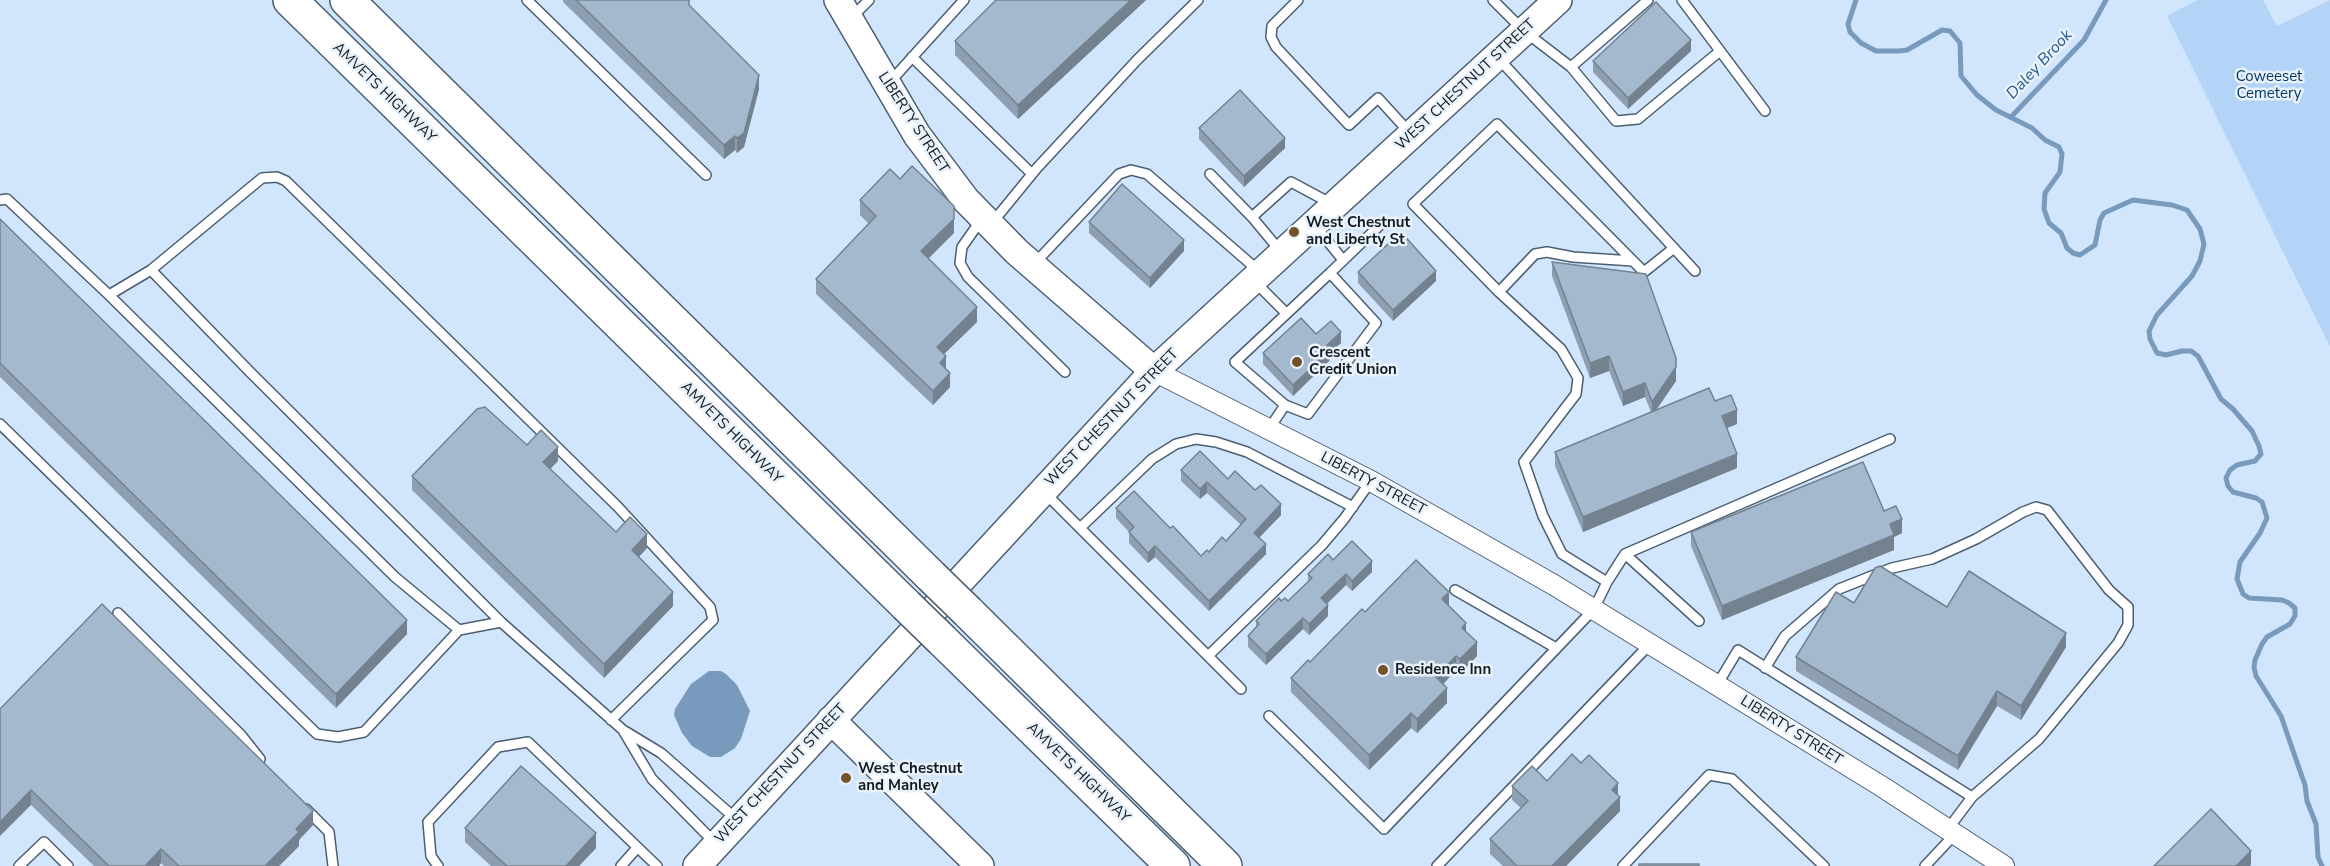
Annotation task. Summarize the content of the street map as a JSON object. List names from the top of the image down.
{
  "streets": {
    "highway": ["AMVETS HIGHWAY"],
    "main road": ["WEST CHESTNUT STREET", "LIBERTY STREET"]
  },
  "crossings": [
    ["WEST CHESTNUT STREET", "LIBERTY STREET"]
  ],
  "water": ["Daley Brook"],
  "parks": ["Coweeset Cemetery"],
  "places": [
    "West Chestnut and Liberty St",
    "Crescent Credit Union",
    "Residence Inn",
    "West Chestnut and Manley"
  ]
}
